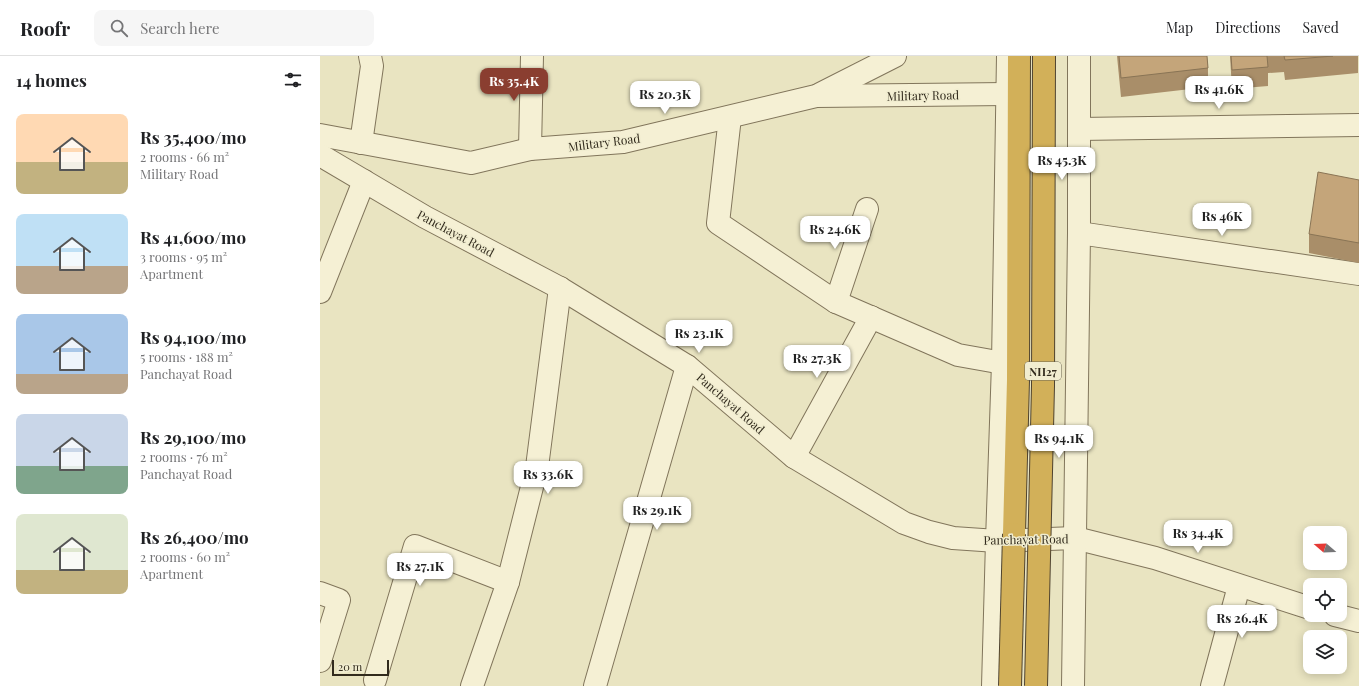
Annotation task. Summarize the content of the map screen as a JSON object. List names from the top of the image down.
{
  "streets": {
    "highway": ["NH27"],
    "street": ["Military Road", "Panchayat Road"]
  },
  "scale_bar": "20 m",
  "north": "left",
  "page": {
    "header": "Roofr",
    "search": "Search here",
    "nav": ["Map", "Directions", "Saved"],
    "heading": "14 homes",
    "price": [
      "Rs 35.4K",
      "Rs 41.6K",
      "Rs 20.3K",
      "Rs 45.3K",
      "Rs 46K",
      "Rs 24.6K",
      "Rs 23.1K",
      "Rs 27.3K",
      "Rs 94.1K",
      "Rs 33.6K",
      "Rs 29.1K",
      "Rs 34.4K",
      "Rs 27.1K",
      "Rs 26.4K"
    ],
    "list": [
      {
        "name": "Rs 35,400/mo",
        "note": "2 rooms · 66 m² · Military Road"
      },
      {
        "name": "Rs 41,600/mo",
        "note": "3 rooms · 95 m² · Apartment"
      },
      {
        "name": "Rs 94,100/mo",
        "note": "5 rooms · 188 m² · Panchayat Road"
      },
      {
        "name": "Rs 29,100/mo",
        "note": "2 rooms · 76 m² · Panchayat Road"
      },
      {
        "name": "Rs 26,400/mo",
        "note": "2 rooms · 60 m² · Apartment"
      }
    ],
    "scale": "20 m"
  }
}
